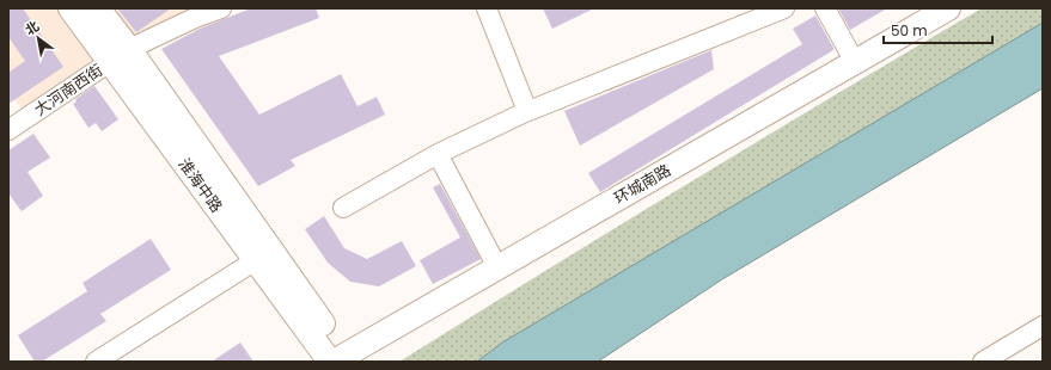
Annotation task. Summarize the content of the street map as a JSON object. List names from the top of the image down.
{
  "streets": {
    "main road": ["环城南路", "淮海中路"],
    "street": ["大河南西街"]
  },
  "crossings": [
    ["大河南西街", "淮海中路"],
    ["环城南路", "淮海中路"]
  ],
  "scale_bar": "50 m",
  "north": "top left"
}
